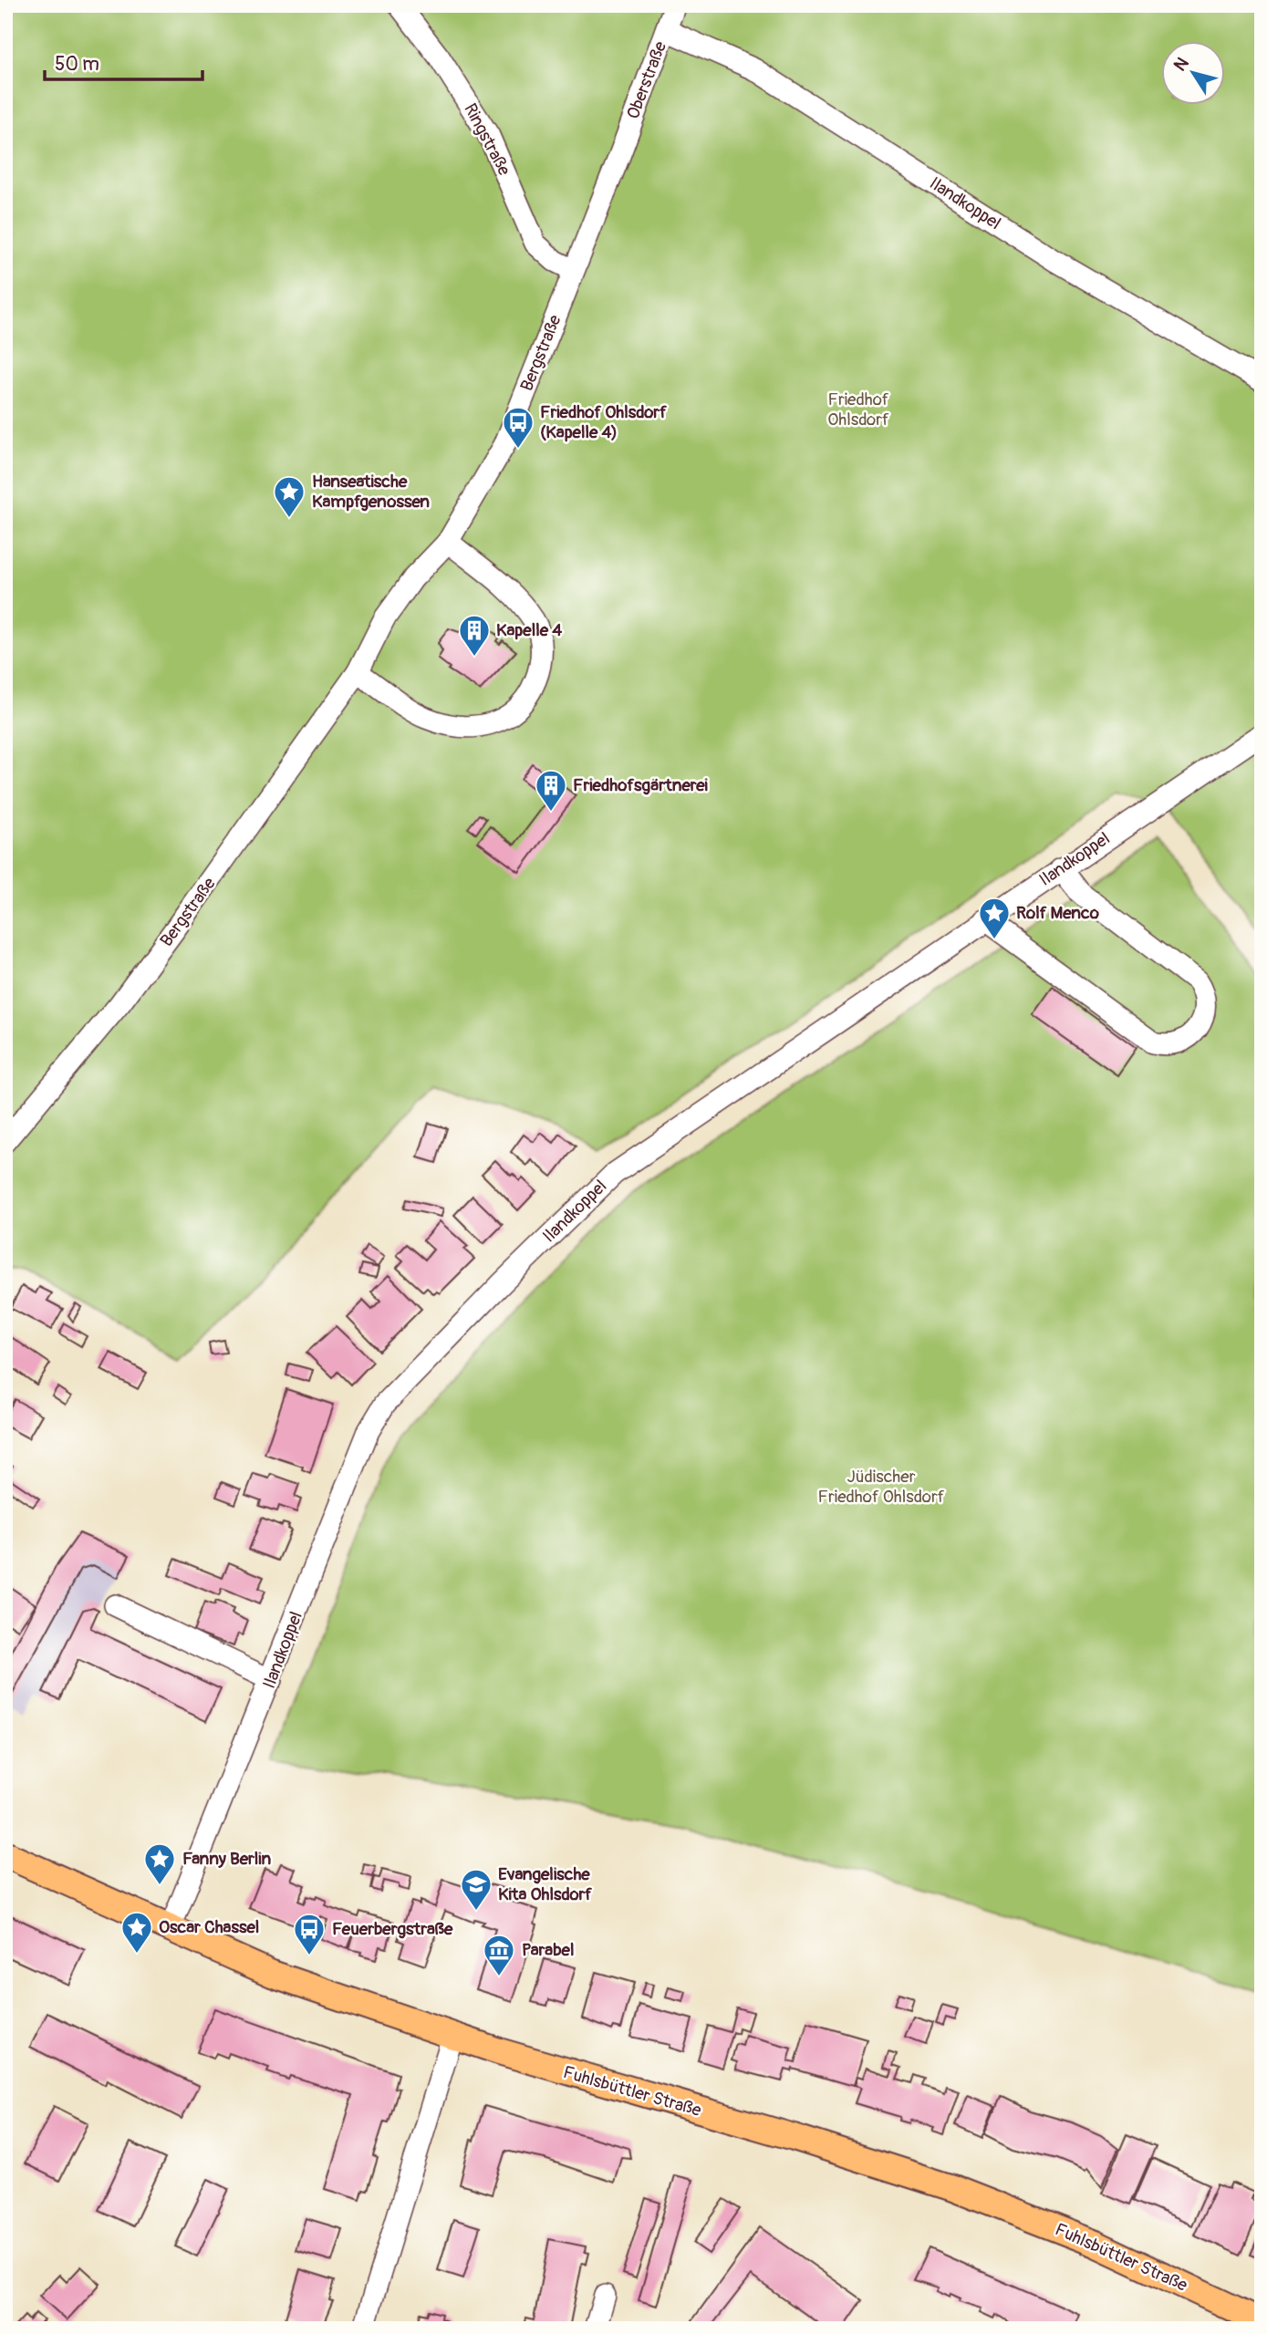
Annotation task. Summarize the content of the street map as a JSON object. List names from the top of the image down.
{
  "streets": {
    "main road": ["Fuhlsbüttler Straße"],
    "street": [
      "Oberstraße",
      "Ringstraße",
      "Ilandkoppel",
      "Bergstraße"
    ]
  },
  "crossings": [
    ["Oberstraße", "Ilandkoppel"],
    ["Oberstraße", "Bergstraße"],
    ["Ringstraße", "Bergstraße"],
    ["Ilandkoppel", "Fuhlsbüttler Straße"]
  ],
  "parks": ["Friedhof Ohlsdorf", "Jüdischer Friedhof Ohlsdorf"],
  "places": {
    "bus stop": ["Friedhof Ohlsdorf (Kapelle 4)", "Feuerbergstraße"],
    "place": [
      "Hanseatische Kampfgenossen",
      "Rolf Menco",
      "Fanny Berlin",
      "Oscar Chassel"
    ],
    "building": ["Kapelle 4", "Friedhofsgärtnerei"],
    "school or university": ["Evangelische Kita Ohlsdorf"],
    "museum": ["Parabel"]
  },
  "scale_bar": "50 m",
  "north": "top left"
}
